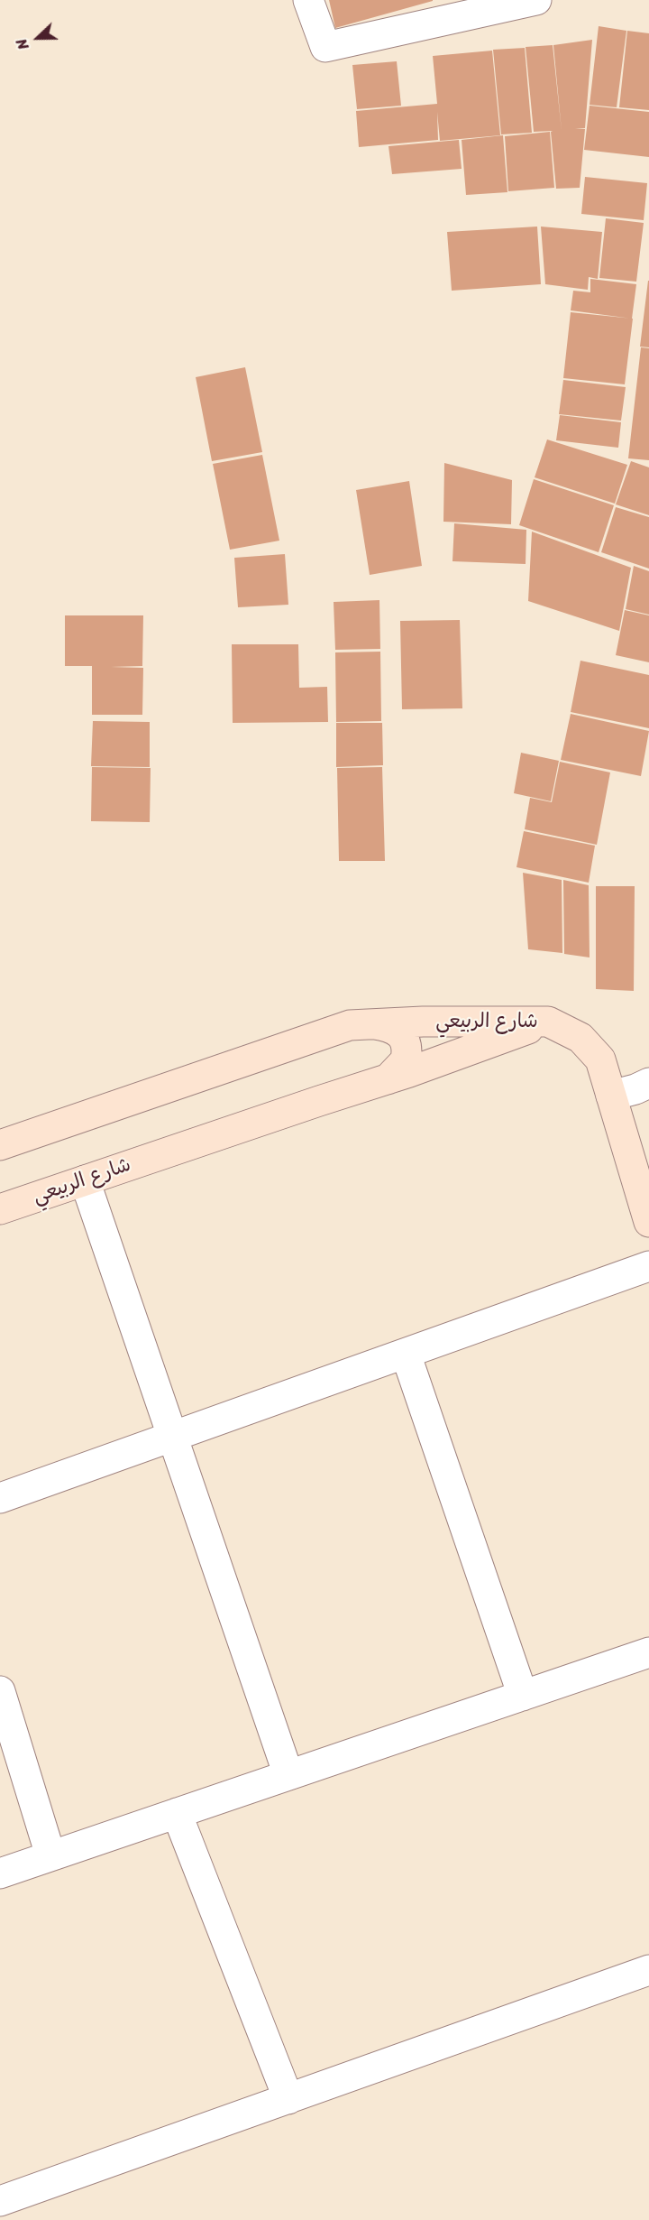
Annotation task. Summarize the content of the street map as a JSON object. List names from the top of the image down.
{
  "streets": {
    "street": ["شارع الربيعي"]
  },
  "north": "left"
}
